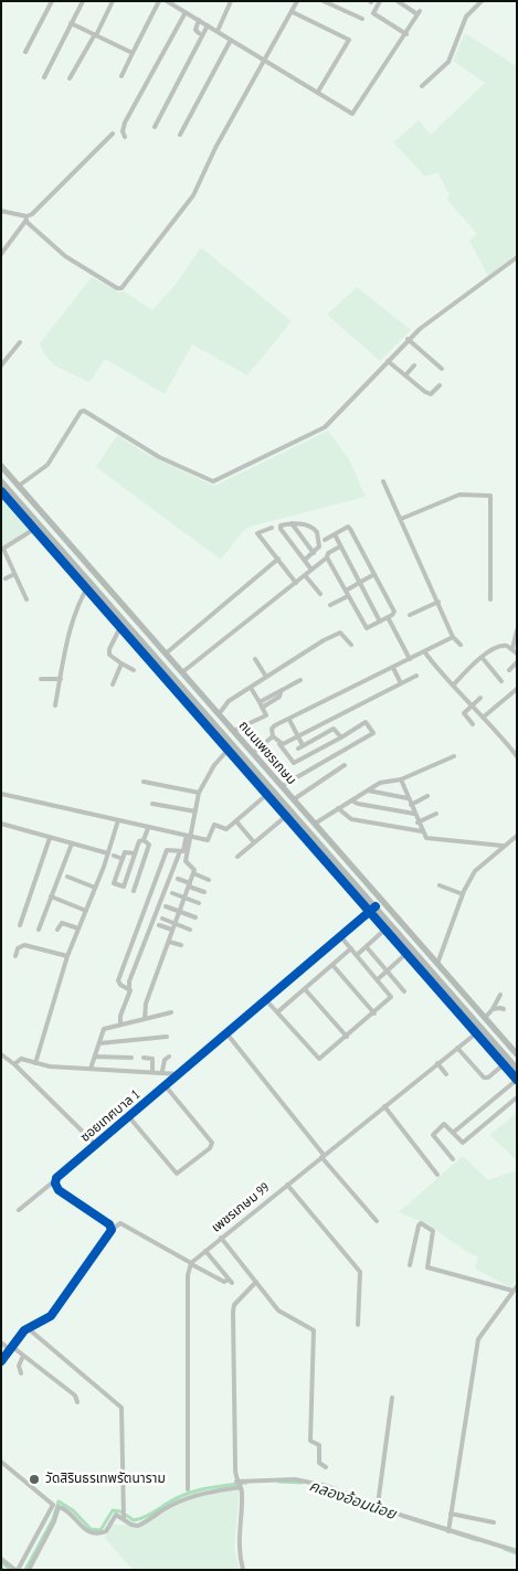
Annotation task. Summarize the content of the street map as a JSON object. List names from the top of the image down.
{
  "streets": {
    "main road": ["ถนนเพชรเกษม"],
    "street": ["ซอยเทศบาล 1", "เพชรเกษม 99"]
  },
  "crossings": [
    ["ถนนเพชรเกษม", "ซอยเทศบาล 1"],
    ["ถนนเพชรเกษม", "เพชรเกษม 99"]
  ],
  "water": ["คลองอ้อมน้อย"],
  "places": ["วัดสิรินธรเทพรัตนาราม"]
}
